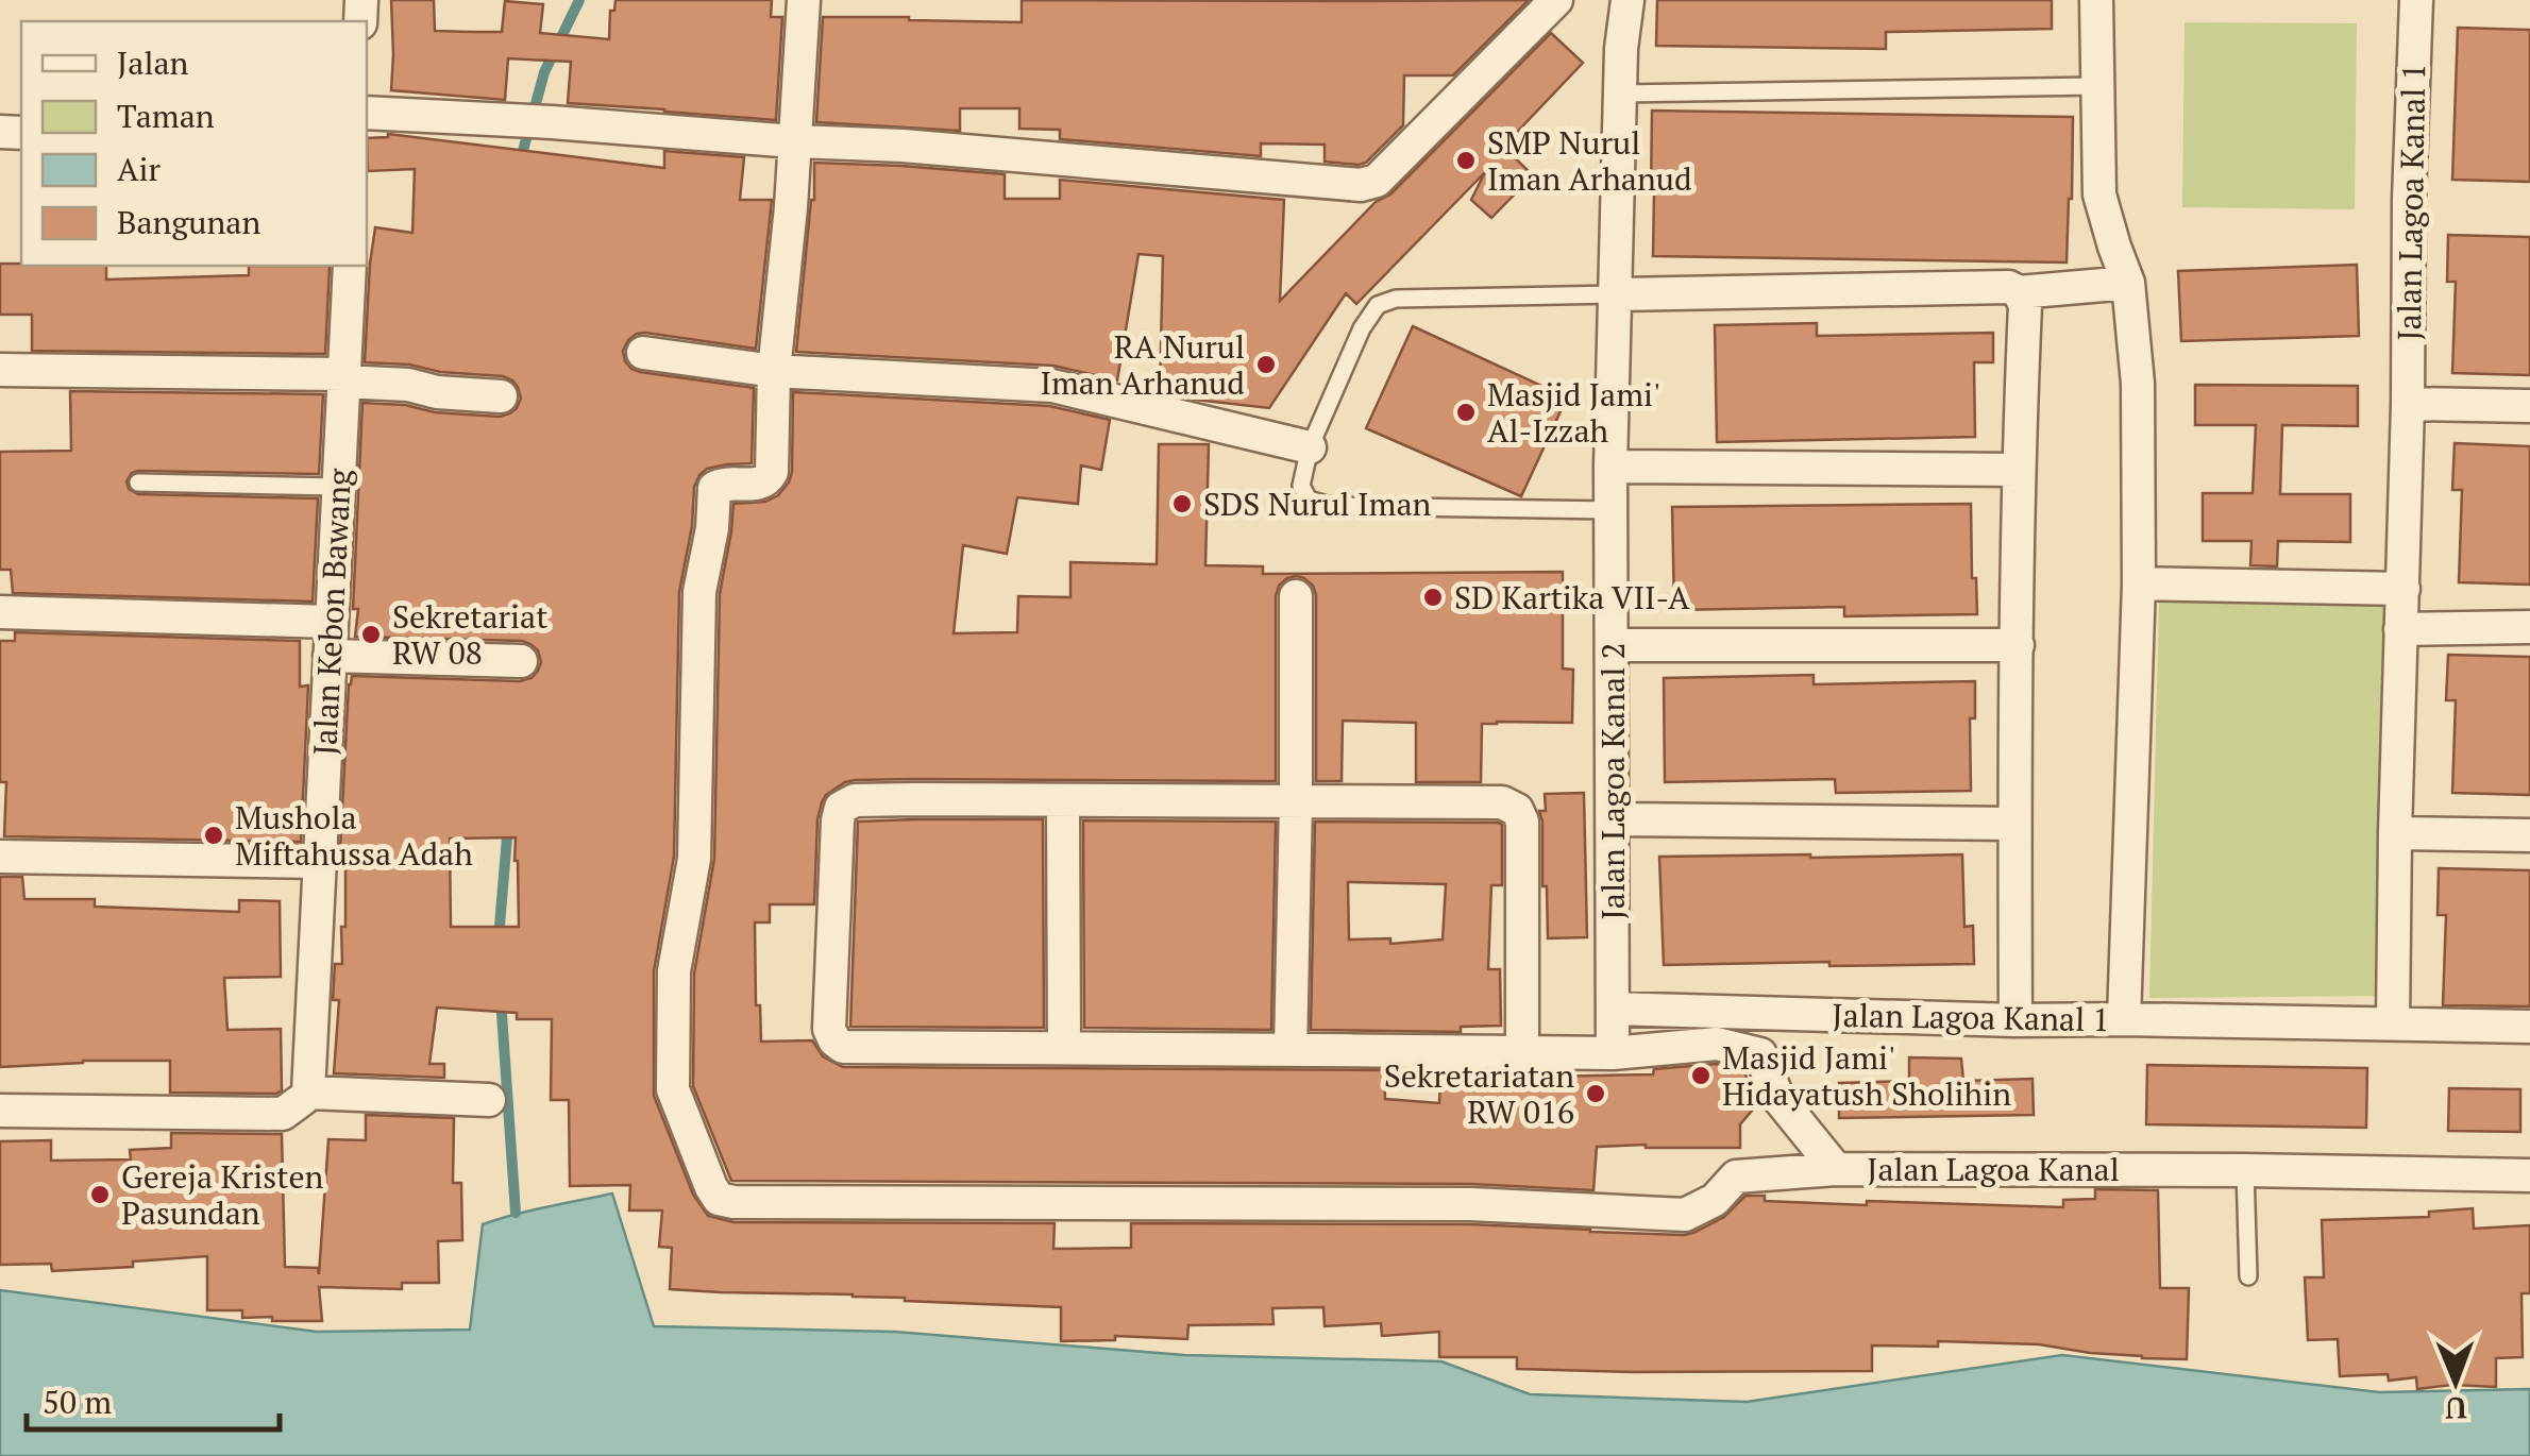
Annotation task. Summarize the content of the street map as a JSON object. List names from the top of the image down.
{
  "streets": {
    "street": [
      "Jalan Lagoa Kanal 1",
      "Jalan Kebon Bawang",
      "Jalan Lagoa Kanal 2",
      "Jalan Lagoa Kanal"
    ]
  },
  "crossings": [
    ["Jalan Lagoa Kanal 1", "Jalan Lagoa Kanal 2"],
    ["Jalan Lagoa Kanal 2", "Jalan Lagoa Kanal"]
  ],
  "places": [
    "SMP Nurul Iman Arhanud",
    "RA Nurul Iman Arhanud",
    "Masjid Jami' Al-Izzah",
    "SDS Nurul Iman",
    "SD Kartika VII-A",
    "Sekretariat RW 08",
    "Mushola Miftahussa Adah",
    "Masjid Jami' Hidayatush Sholihin",
    "Sekretariatan RW 016",
    "Gereja Kristen Pasundan"
  ],
  "legend": [
    "Jalan",
    "Taman",
    "Air",
    "Bangunan"
  ],
  "scale_bar": "50 m",
  "north": "bottom"
}
